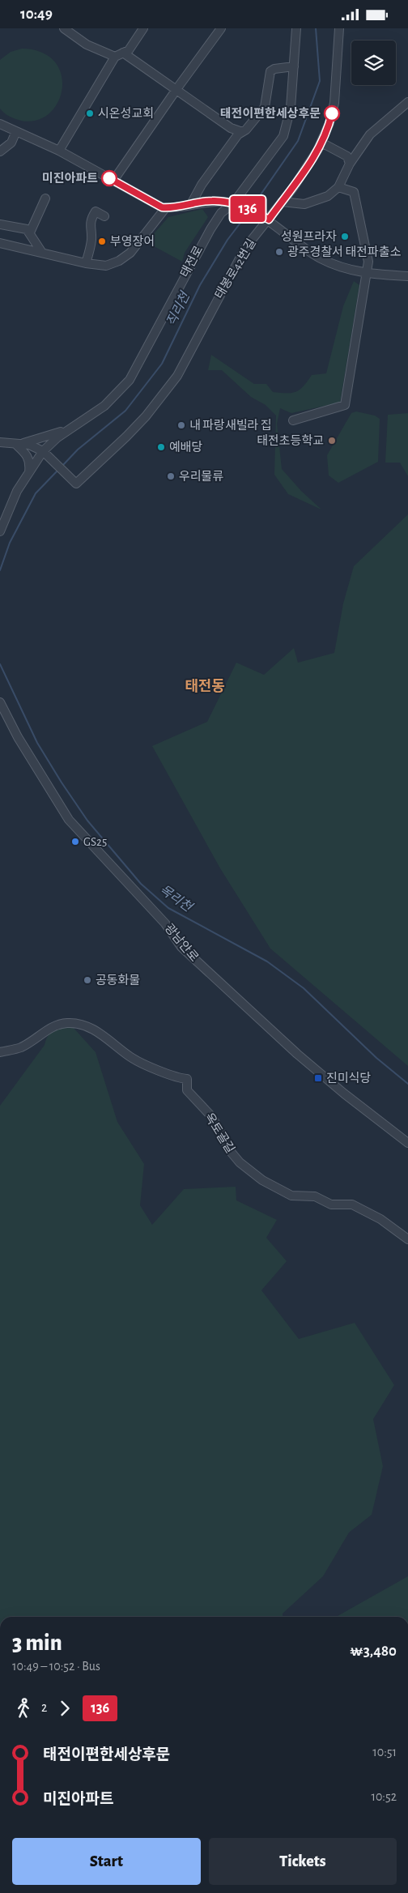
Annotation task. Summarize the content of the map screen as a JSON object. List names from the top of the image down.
{
  "streets": {
    "street": [
      "태전로",
      "태봉로42번길",
      "광남안로",
      "옥토골길"
    ]
  },
  "crossings": [
    ["태전로", "태봉로42번길"]
  ],
  "districts": ["태전동"],
  "water": ["직리천", "목리천"],
  "places": {
    "other": [
      "시온성교회",
      "태전이편한세상후문",
      "미진아파트",
      "성원프라자",
      "부영장어",
      "광주경찰서 태전파출소",
      "내 파랑새빌라 집",
      "태전초등학교",
      "예배당",
      "우리물류",
      "GS25",
      "공동화물"
    ],
    "transit": ["진미식당"]
  },
  "lines": ["bus line 136"],
  "page": {
    "status": "10:49",
    "on_map": "136",
    "heading": ["3 min", "10:49 – 10:52 · Bus", "₩3,480"],
    "legs": ["2", "136"],
    "list": [
      {
        "name": "태전이편한세상후문",
        "value": "10:51"
      },
      {
        "name": "미진아파트",
        "value": "10:52"
      }
    ],
    "buttons": ["Start", "Tickets"]
  }
}
